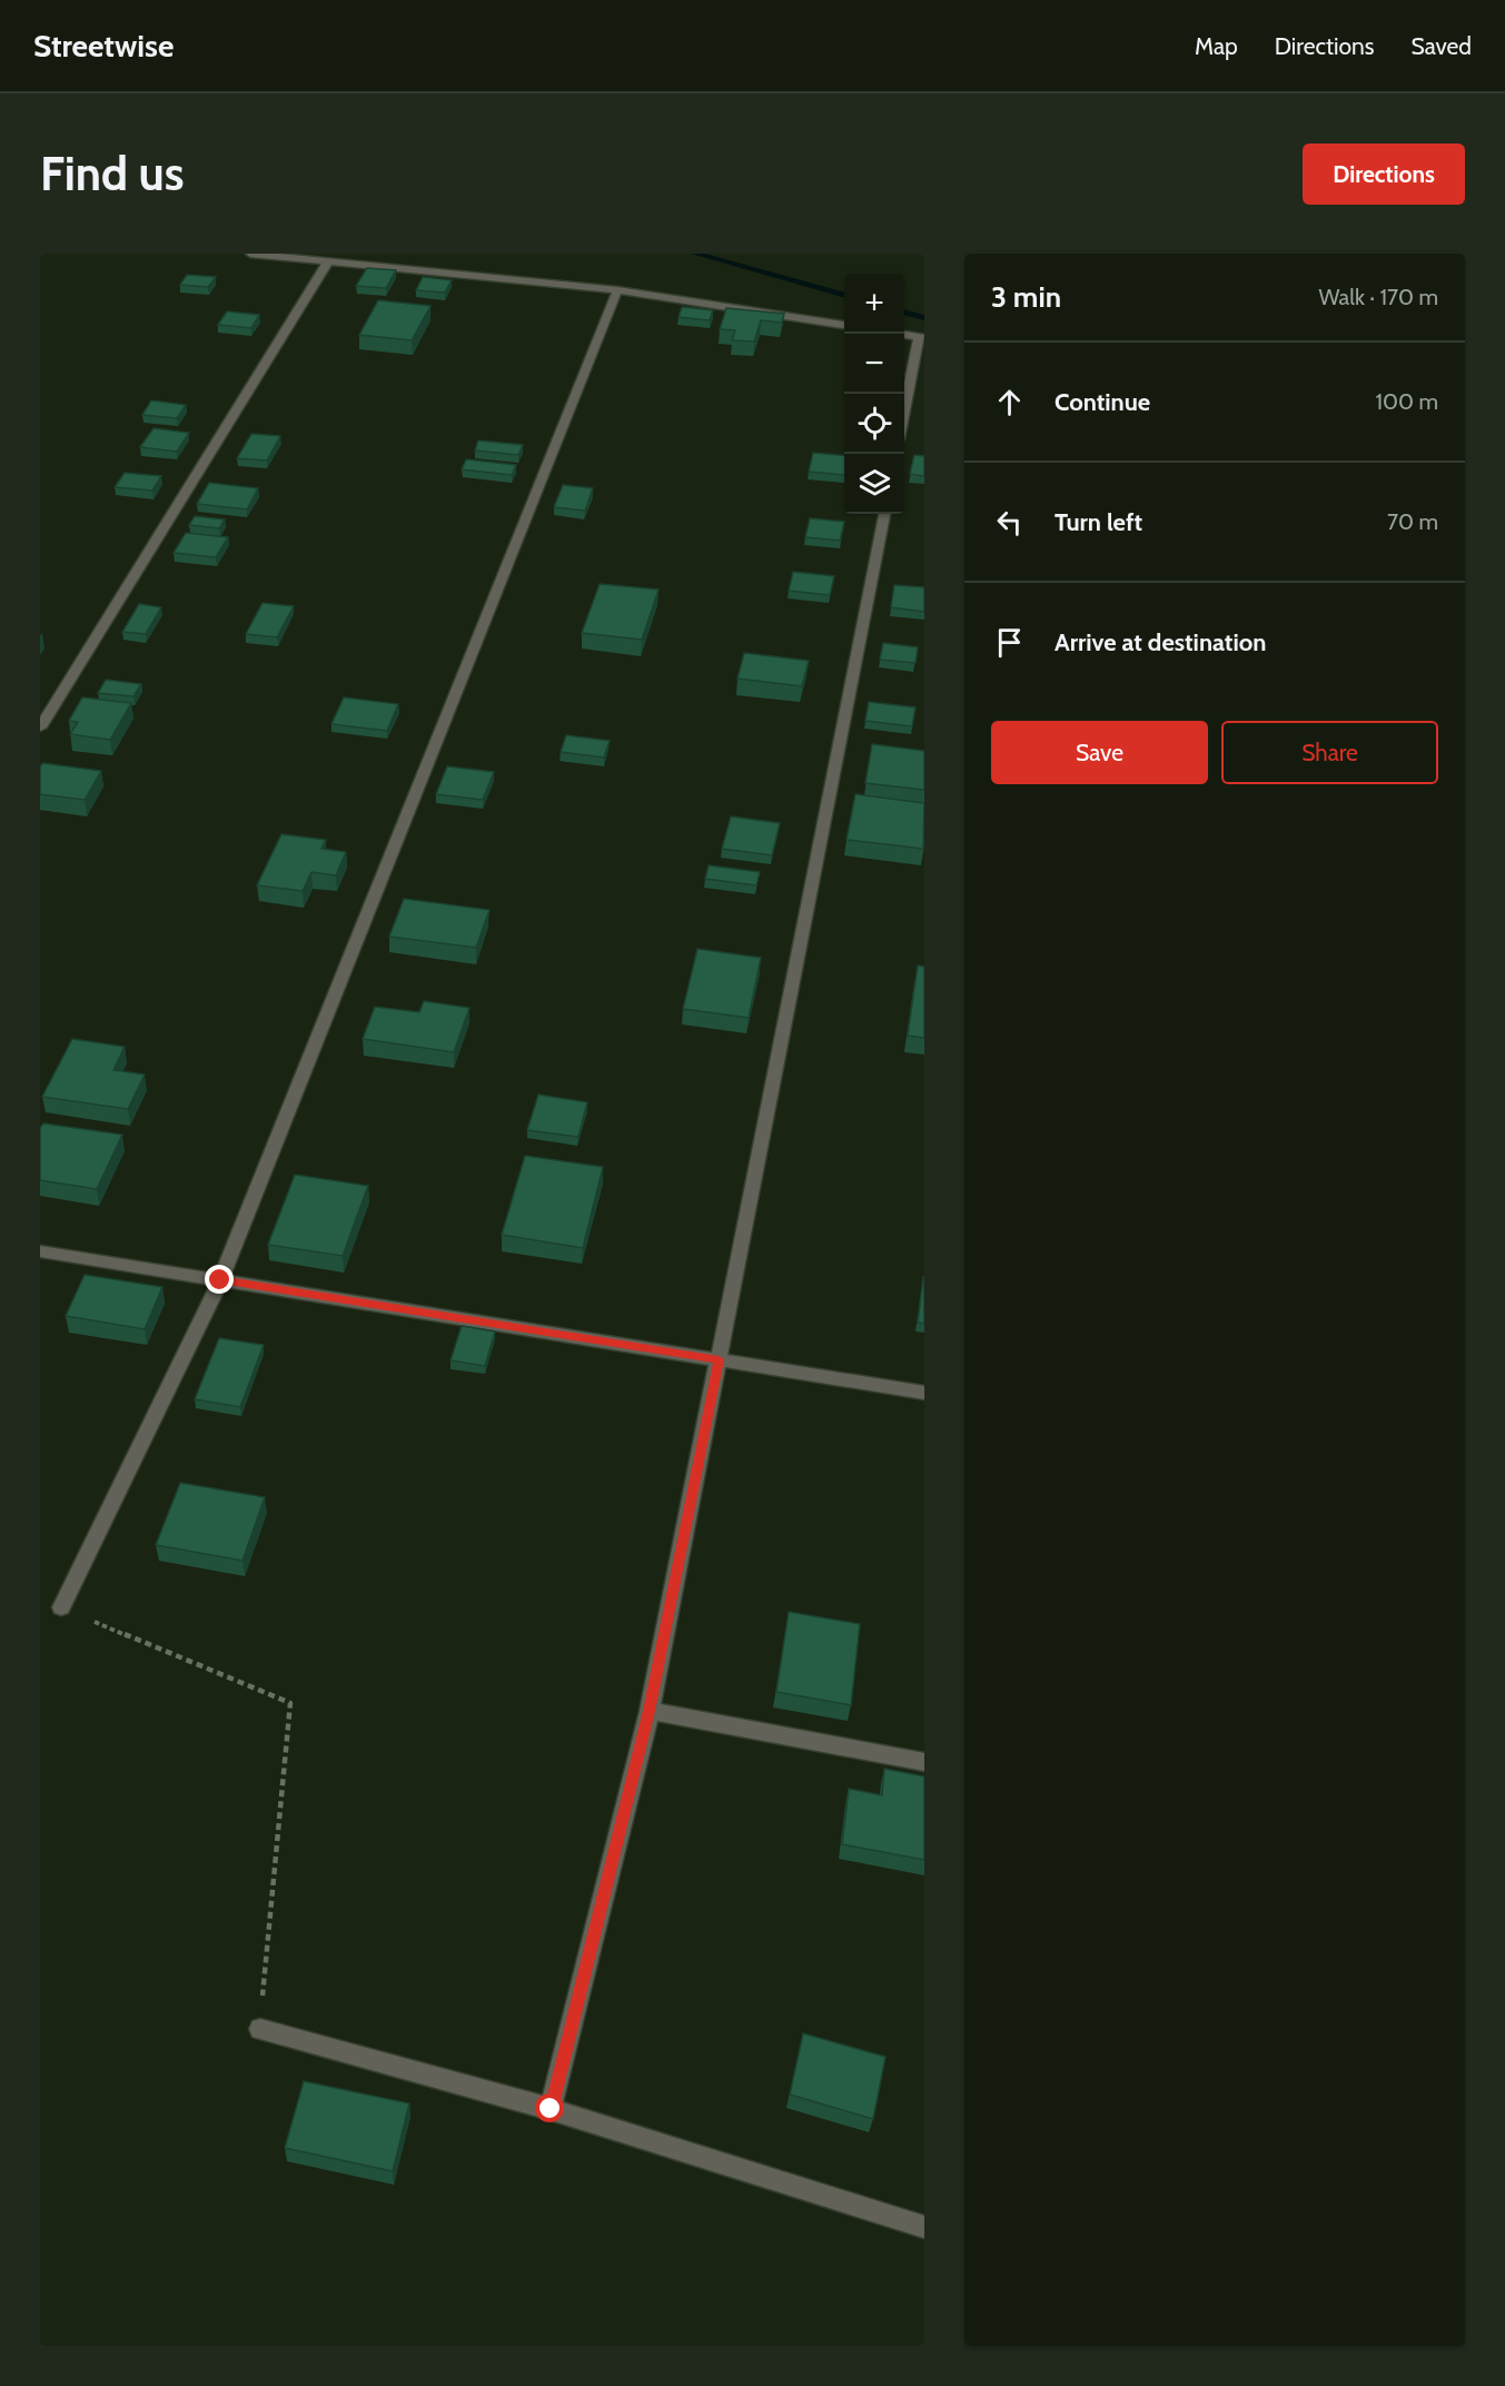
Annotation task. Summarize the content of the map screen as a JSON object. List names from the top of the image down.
{
  "page": {
    "header": "Streetwise",
    "nav": ["Map", "Directions", "Saved"],
    "buttons": [
      "Directions",
      ["Save", "Share"]
    ],
    "title": "Find us",
    "heading": ["3 min", "Walk · 170 m"],
    "map_buttons": ["+", "−"],
    "list": [
      ["Continue", "100 m"],
      ["Turn left", "70 m"],
      "Arrive at destination"
    ]
  }
}
